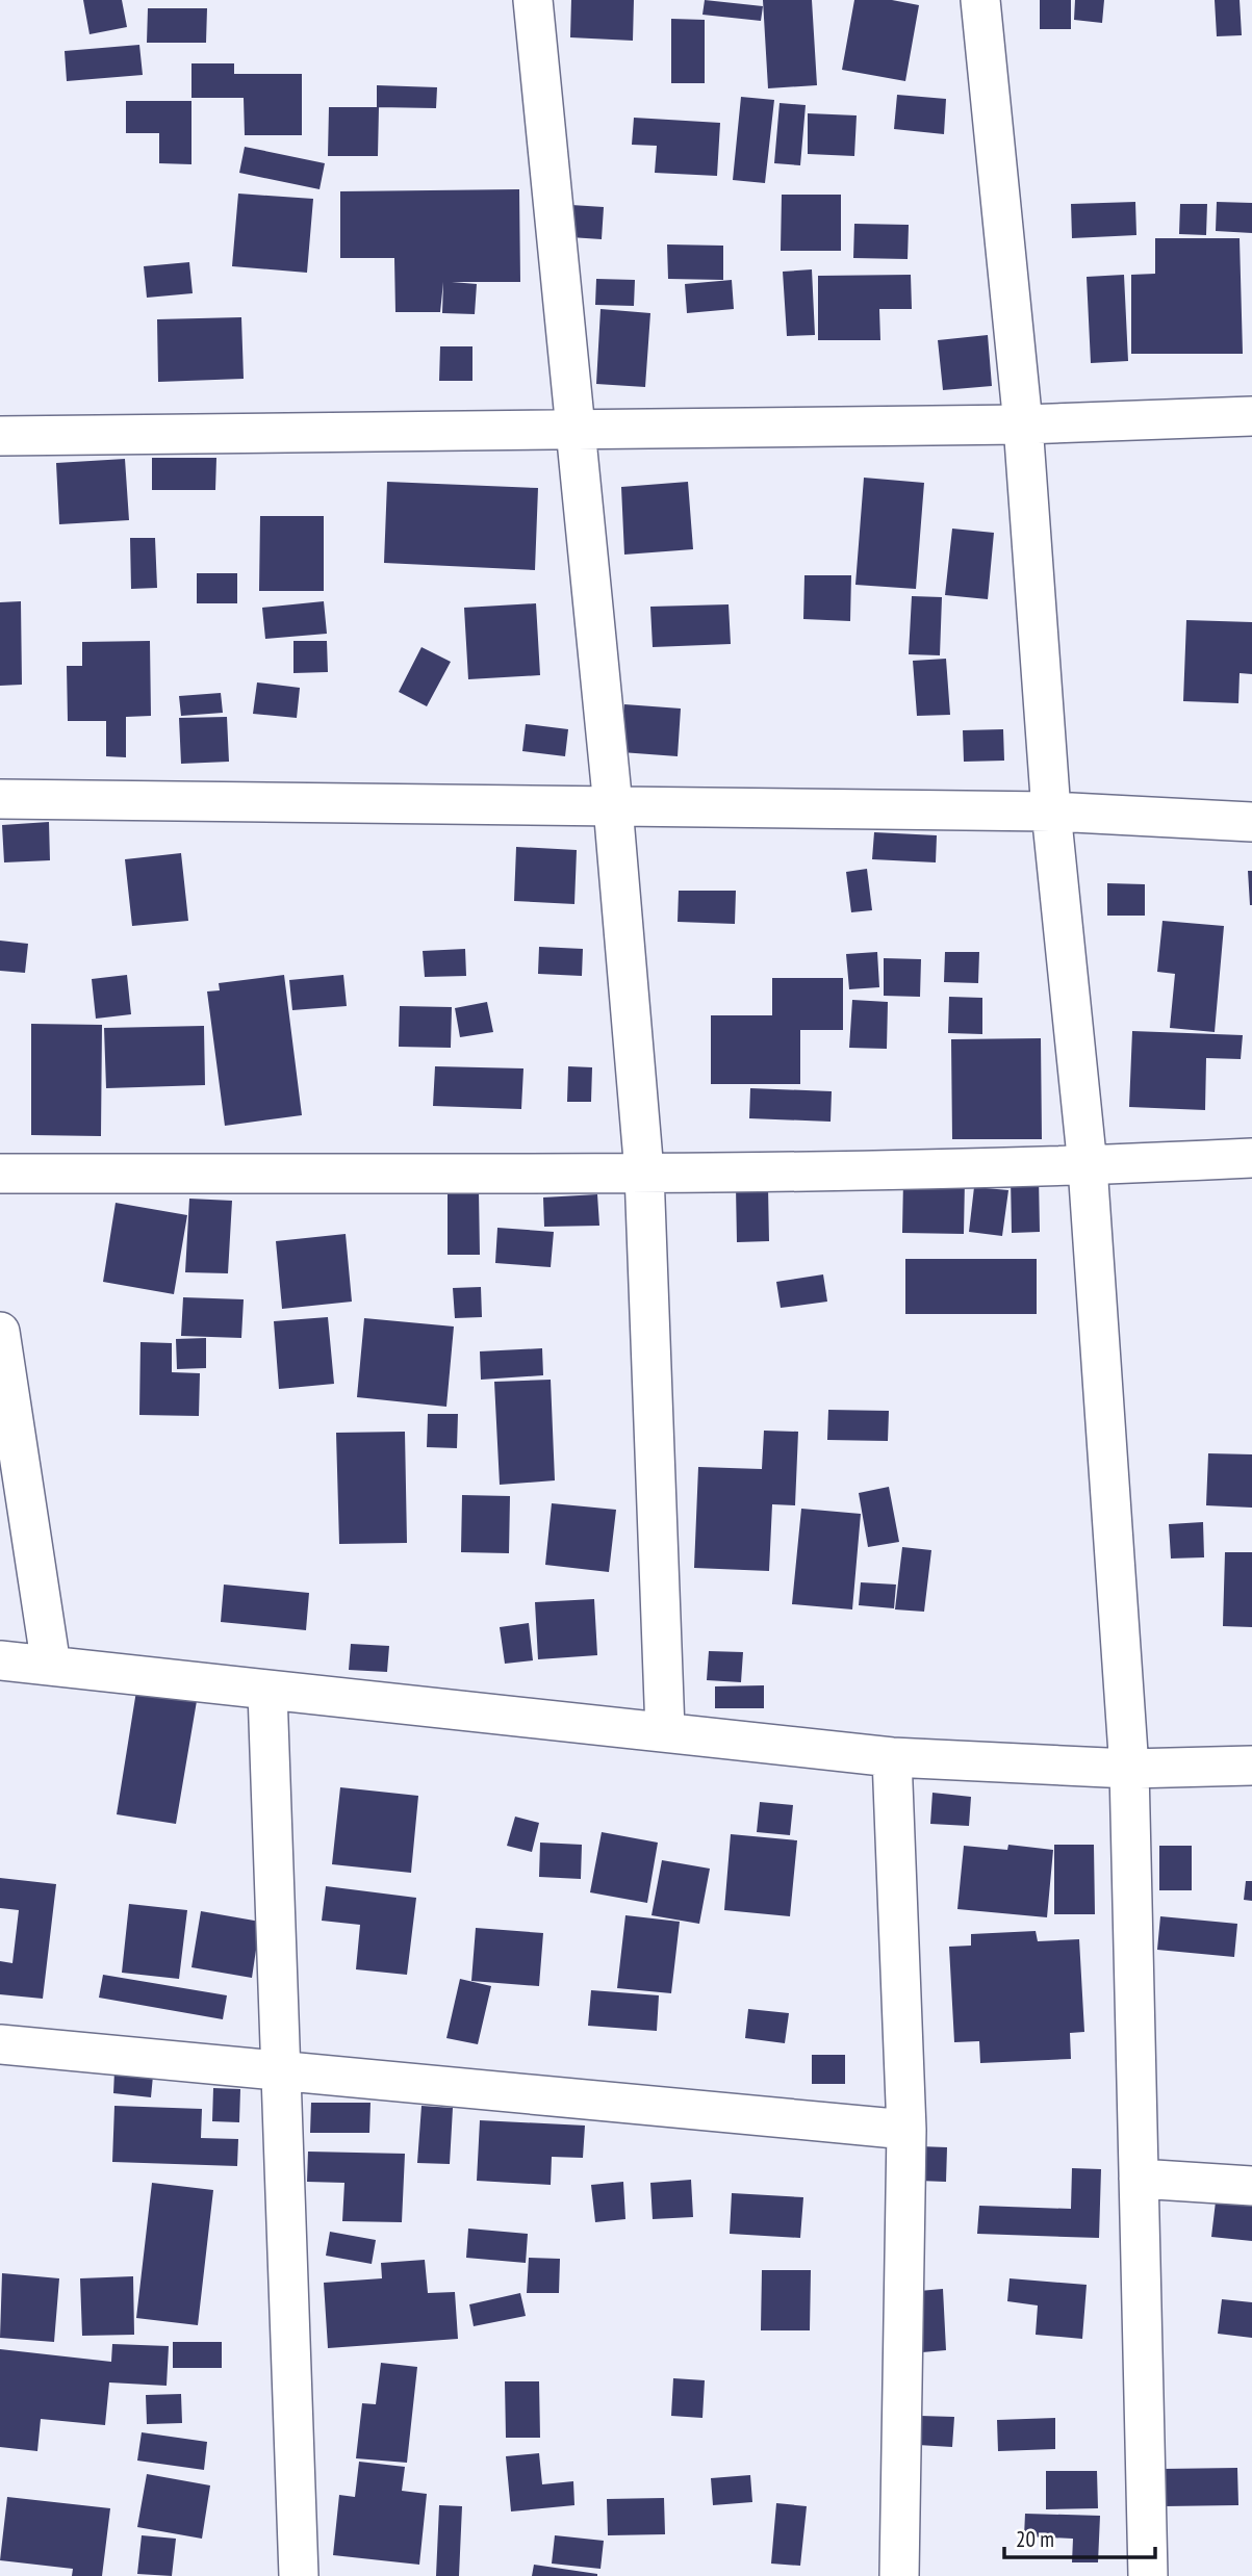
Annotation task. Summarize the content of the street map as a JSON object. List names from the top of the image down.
{
  "scale_bar": "20 m"
}
